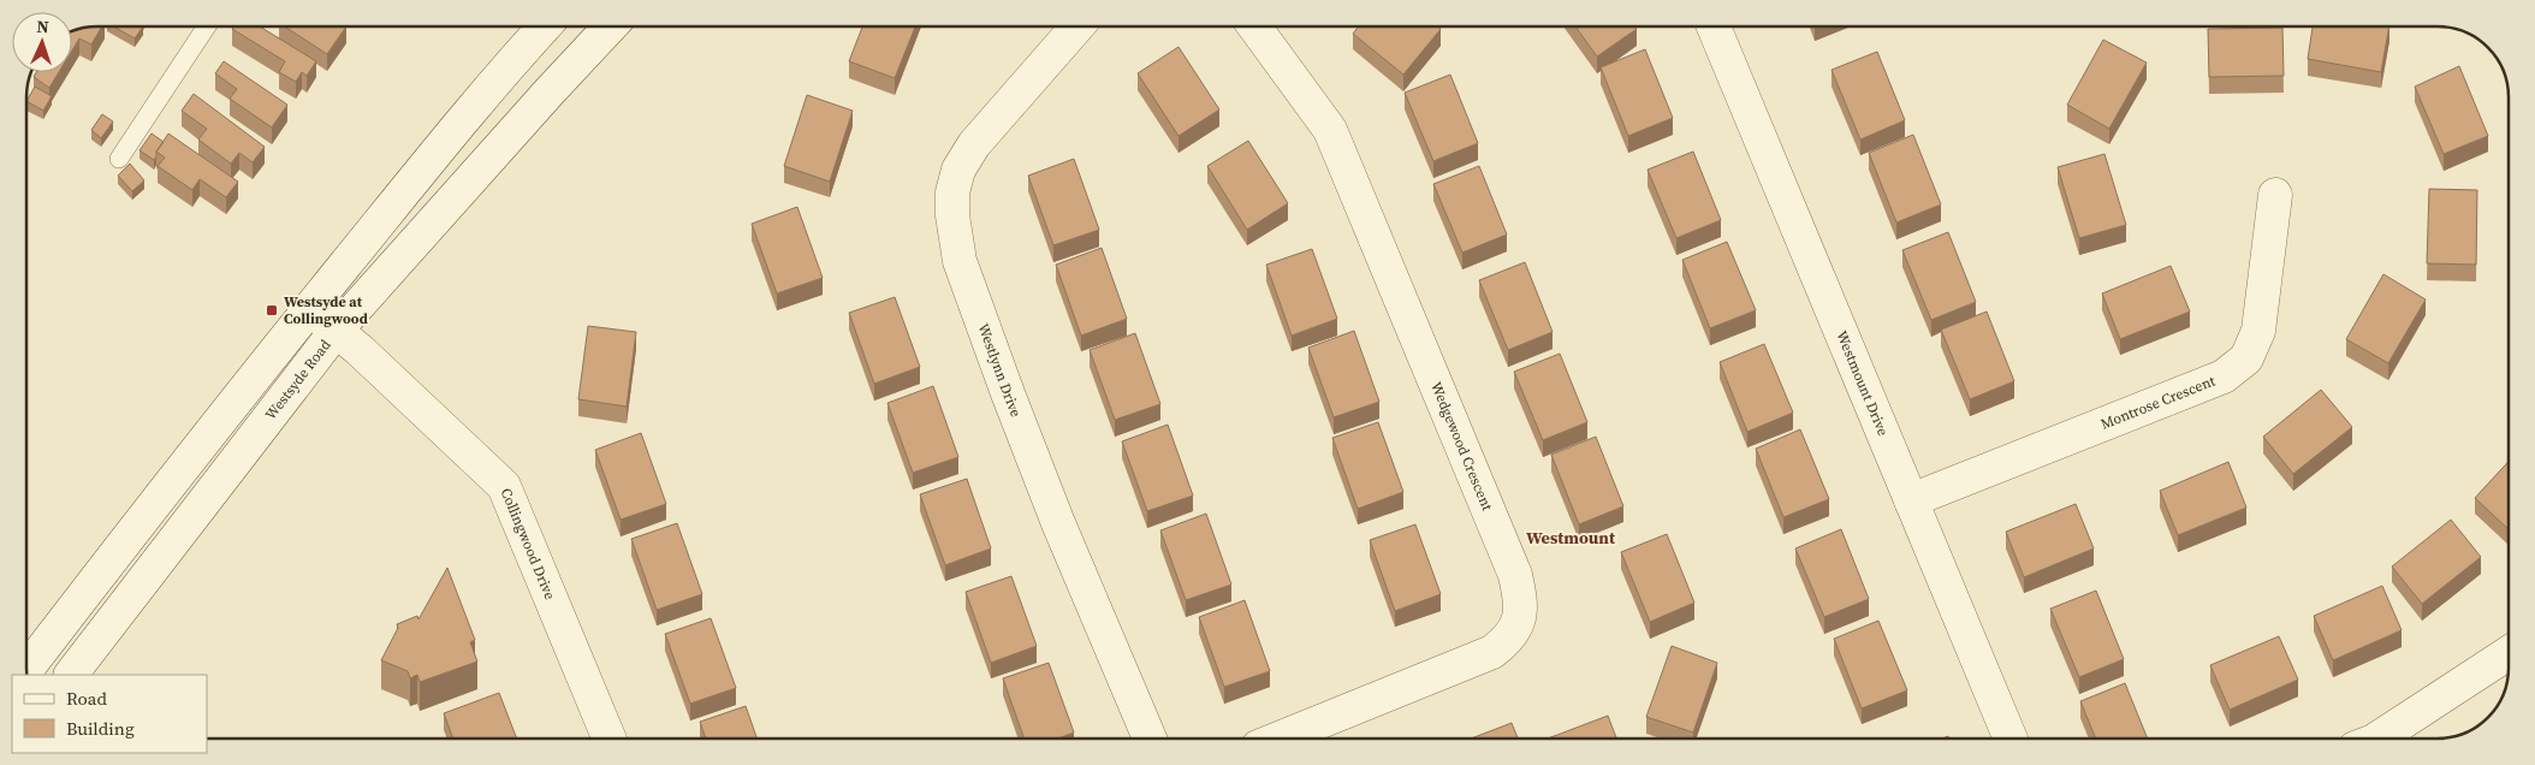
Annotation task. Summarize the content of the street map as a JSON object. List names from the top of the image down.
{
  "streets": {
    "street": [
      "Westlynn Drive",
      "Westsyde Road",
      "Westmount Drive",
      "Montrose Crescent",
      "Wedgewood Crescent",
      "Collingwood Drive"
    ]
  },
  "crossings": [
    ["Westsyde Road", "Collingwood Drive"],
    ["Westmount Drive", "Montrose Crescent"]
  ],
  "districts": ["Westmount"],
  "places": {
    "transit": ["Westsyde at Collingwood"]
  },
  "legend": ["Road", "Building"],
  "north": "top"
}
